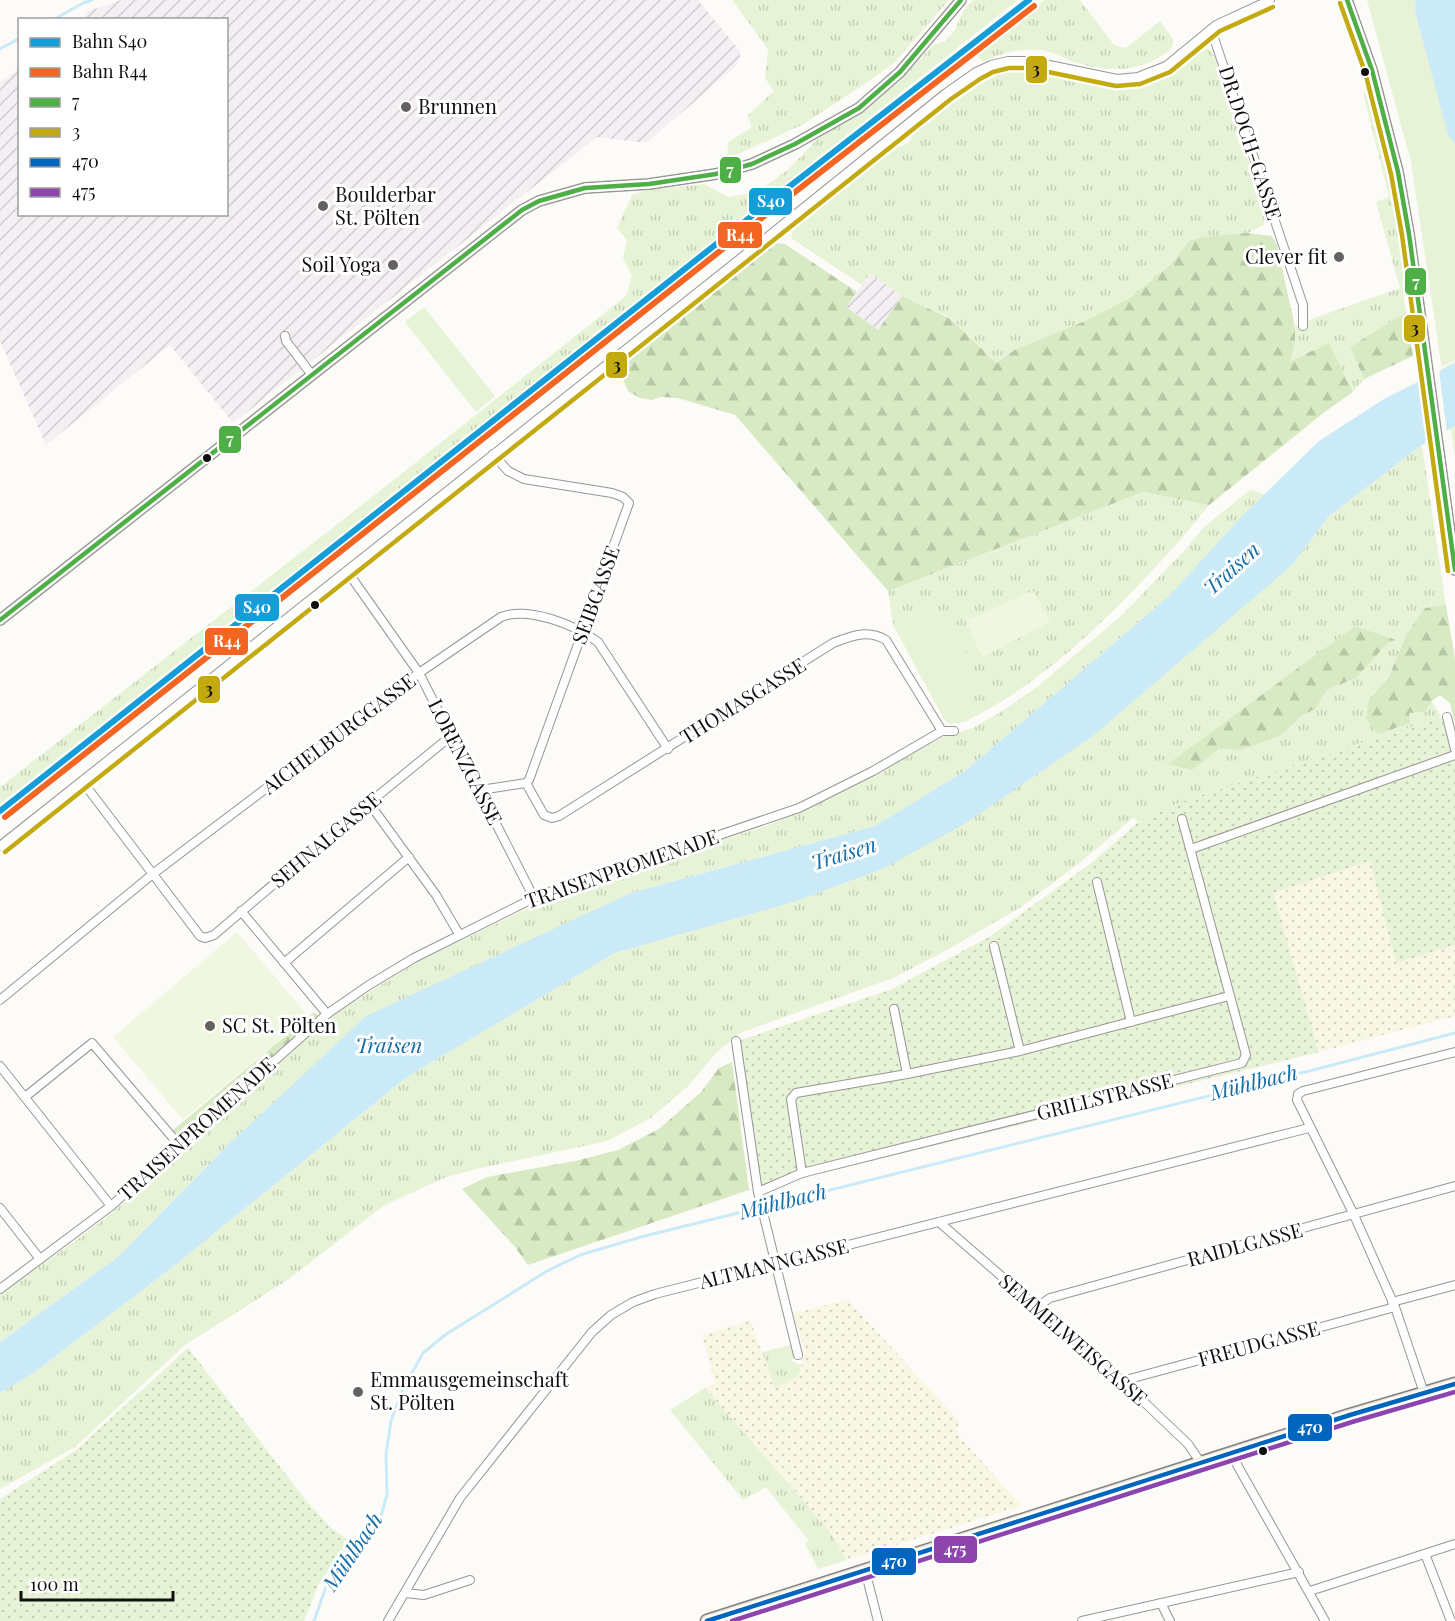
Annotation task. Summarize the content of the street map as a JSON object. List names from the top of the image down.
{
  "streets": {
    "street": [
      "DR.DOCH-GASSE",
      "SEIBGASSE",
      "THOMASGASSE",
      "AICHELBURGGASSE",
      "LORENZGASSE",
      "SEHNALGASSE",
      "TRAISENPROMENADE",
      "GRILLSTRASSE",
      "RAIDLGASSE",
      "ALTMANNGASSE",
      "SEMMELWEISGASSE",
      "FREUDGASSE"
    ]
  },
  "crossings": [
    ["SEIBGASSE", "THOMASGASSE"],
    ["SEIBGASSE", "AICHELBURGGASSE"],
    ["THOMASGASSE", "AICHELBURGGASSE"],
    ["THOMASGASSE", "TRAISENPROMENADE"],
    ["AICHELBURGGASSE", "LORENZGASSE"],
    ["AICHELBURGGASSE", "SEHNALGASSE"],
    ["LORENZGASSE", "SEHNALGASSE"],
    ["LORENZGASSE", "TRAISENPROMENADE"],
    ["RAIDLGASSE", "SEMMELWEISGASSE"],
    ["ALTMANNGASSE", "SEMMELWEISGASSE"],
    ["SEMMELWEISGASSE", "FREUDGASSE"]
  ],
  "water": ["Traisen", "Mühlbach"],
  "places": [
    "Brunnen",
    "Boulderbar St. Pölten",
    "Clever fit",
    "Soil Yoga",
    "SC St. Pölten",
    "Emmausgemeinschaft St. Pölten"
  ],
  "lines": [
    "rail line S40",
    "transit line 7",
    "transit line 3",
    "rail line R44",
    "transit line 470",
    "transit line 475"
  ],
  "legend": [
    "Bahn S40",
    "Bahn R44",
    "7",
    "3",
    "470",
    "475"
  ],
  "scale_bar": "100 m"
}
